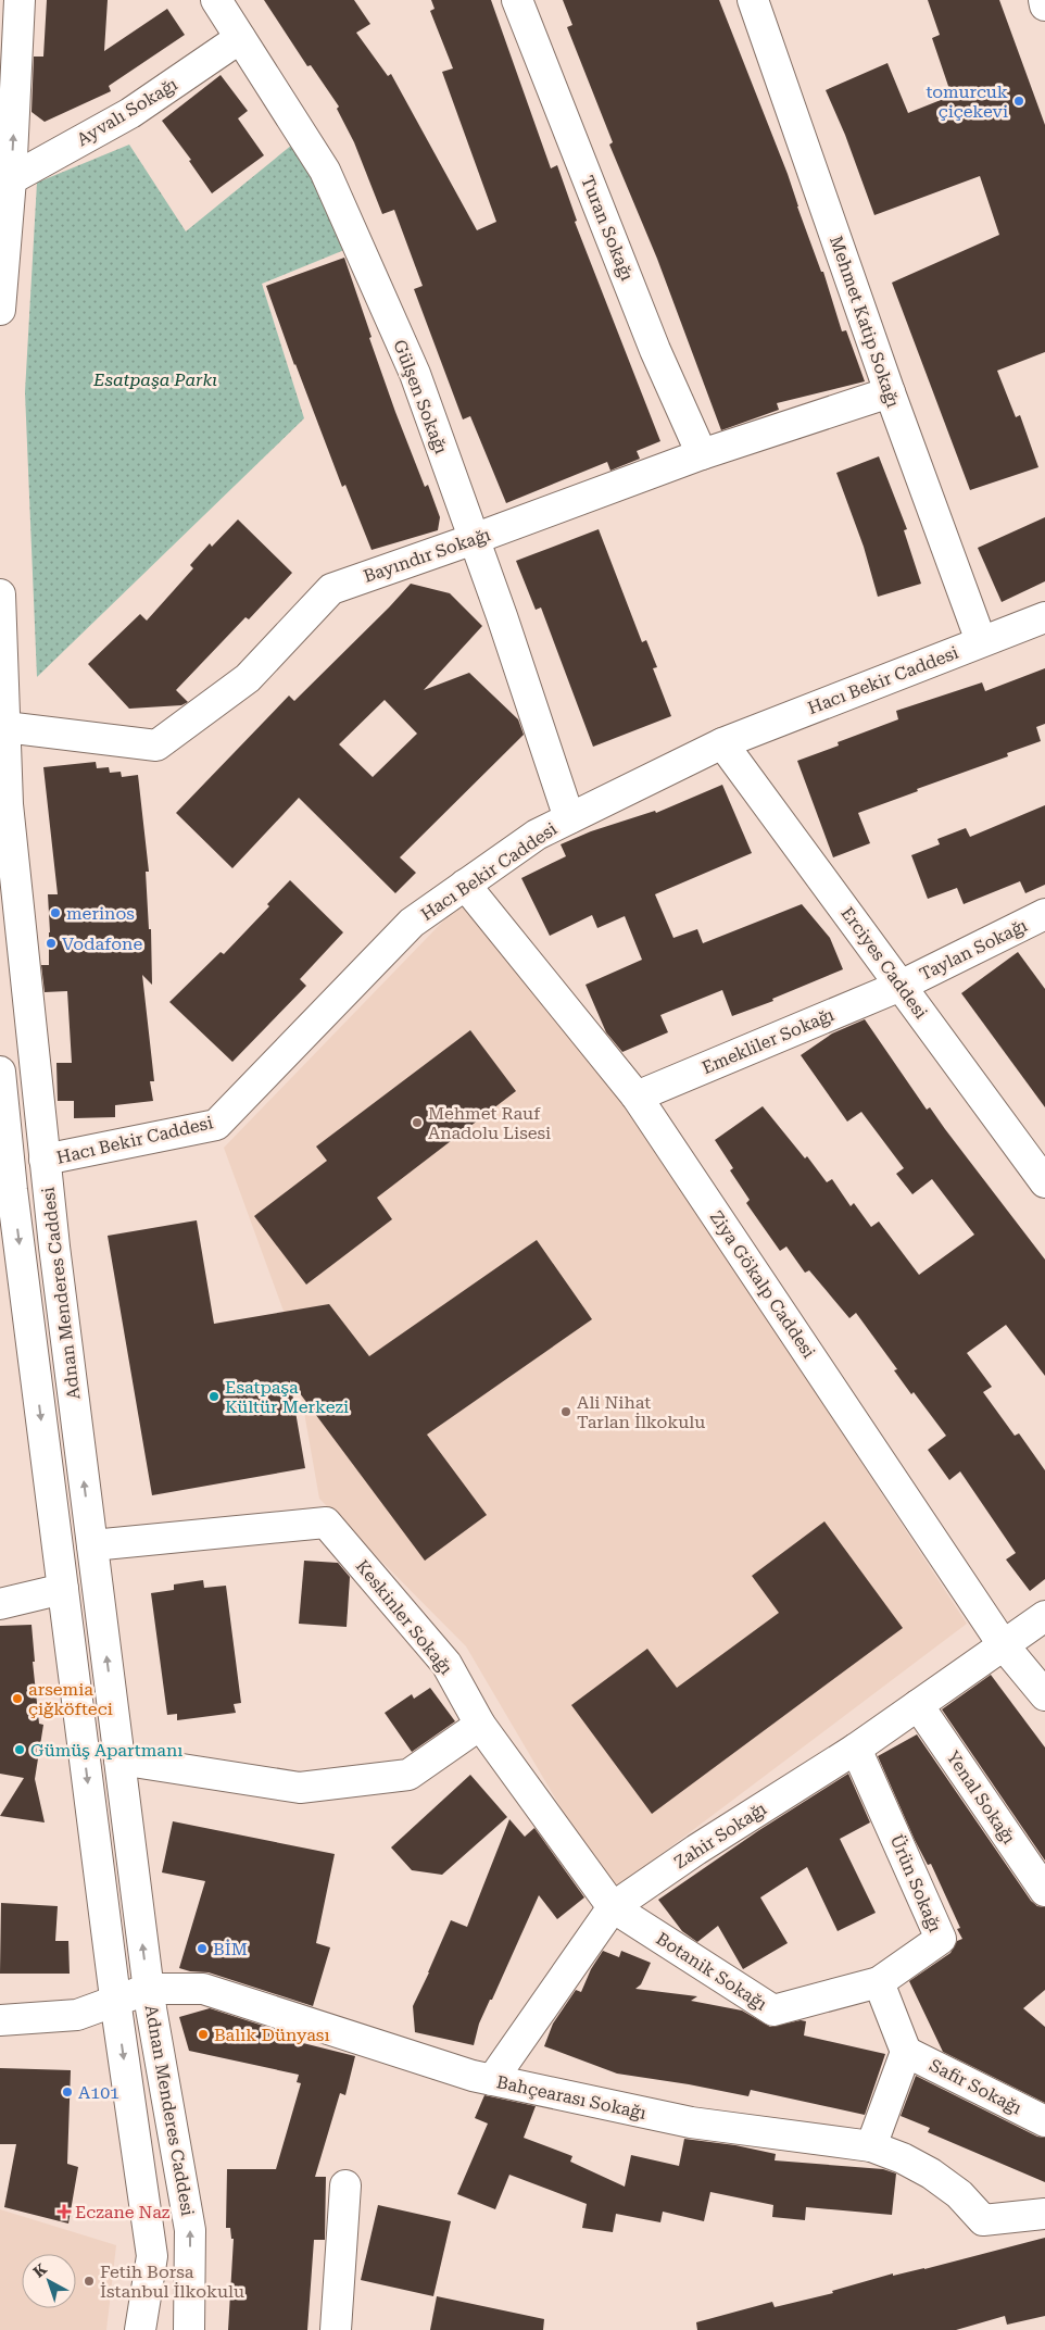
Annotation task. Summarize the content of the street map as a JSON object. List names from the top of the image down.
{
  "streets": {
    "street": [
      "Ayvalı Sokağı",
      "Turan Sokağı",
      "Mehmet Katip Sokağı",
      "Gülşen Sokağı",
      "Bayındır Sokağı",
      "Hacı Bekir Caddesi",
      "Taylan Sokağı",
      "Erciyes Caddesi",
      "Emekliler Sokağı",
      "Ziya Gökalp Caddesi",
      "Adnan Menderes Caddesi",
      "Keskinler Sokağı",
      "Yenal Sokağı",
      "Zahir Sokağı",
      "Ürün Sokağı",
      "Botanik Sokağı",
      "Safir Sokağı",
      "Bahçearası Sokağı"
    ]
  },
  "crossings": [
    ["Ayvalı Sokağı", "Gülşen Sokağı"],
    ["Turan Sokağı", "Bayındır Sokağı"],
    ["Mehmet Katip Sokağı", "Bayındır Sokağı"],
    ["Mehmet Katip Sokağı", "Hacı Bekir Caddesi"],
    ["Gülşen Sokağı", "Bayındır Sokağı"],
    ["Gülşen Sokağı", "Hacı Bekir Caddesi"],
    ["Bayındır Sokağı", "Adnan Menderes Caddesi"],
    ["Hacı Bekir Caddesi", "Erciyes Caddesi"],
    ["Hacı Bekir Caddesi", "Ziya Gökalp Caddesi"],
    ["Hacı Bekir Caddesi", "Adnan Menderes Caddesi"],
    ["Taylan Sokağı", "Erciyes Caddesi"],
    ["Taylan Sokağı", "Emekliler Sokağı"],
    ["Erciyes Caddesi", "Emekliler Sokağı"],
    ["Emekliler Sokağı", "Ziya Gökalp Caddesi"],
    ["Ziya Gökalp Caddesi", "Zahir Sokağı"],
    ["Adnan Menderes Caddesi", "Keskinler Sokağı"],
    ["Adnan Menderes Caddesi", "Bahçearası Sokağı"],
    ["Keskinler Sokağı", "Zahir Sokağı"],
    ["Keskinler Sokağı", "Botanik Sokağı"],
    ["Yenal Sokağı", "Zahir Sokağı"],
    ["Zahir Sokağı", "Ürün Sokağı"],
    ["Zahir Sokağı", "Botanik Sokağı"],
    ["Zahir Sokağı", "Bahçearası Sokağı"],
    ["Ürün Sokağı", "Botanik Sokağı"]
  ],
  "parks": ["Esatpaşa Parkı"],
  "places": {
    "other": [
      "tomurcuk çiçekevi",
      "merinos",
      "Vodafone",
      "Mehmet Rauf Anadolu Lisesi",
      "Esatpaşa Kültür Merkezi",
      "Ali Nihat Tarlan İlkokulu",
      "arsemia çiğköfteci",
      "Gümüş Apartmanı",
      "BİM",
      "Balık Dünyası",
      "A101",
      "Fetih Borsa İstanbul İlkokulu"
    ],
    "health": ["Eczane Naz"]
  },
  "north": "top left"
}
